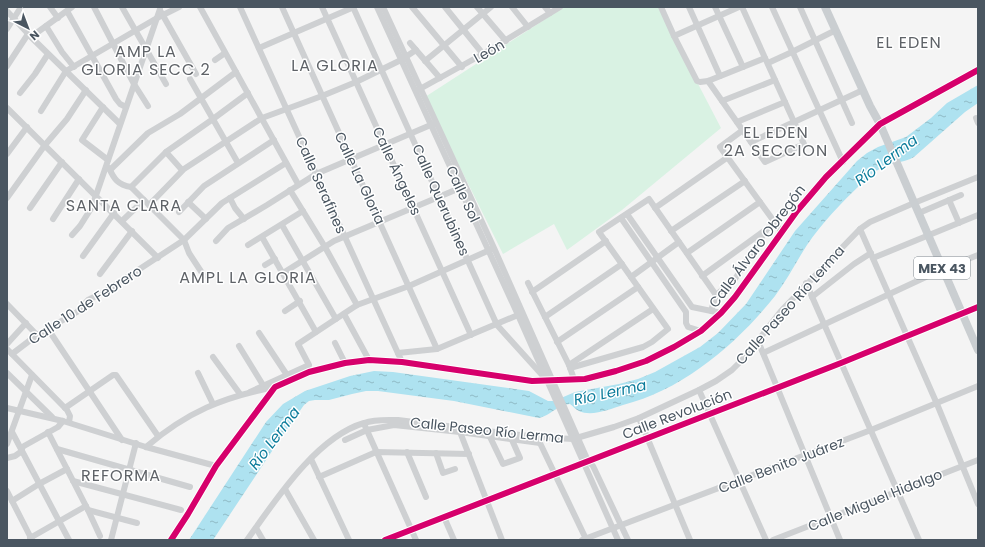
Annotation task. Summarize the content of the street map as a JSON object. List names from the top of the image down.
{
  "streets": {
    "main road": ["MEX 43"],
    "street": [
      "León",
      "Calle Ángeles",
      "Calle La Gloria",
      "Calle Serafines",
      "Calle Sol",
      "Calle Querubines",
      "Calle Álvaro Obregón",
      "Calle 10 de Febrero",
      "Calle Paseo Río Lerma",
      "Calle Revolución",
      "Calle Benito Juárez",
      "Calle Miguel Hidalgo"
    ]
  },
  "crossings": [
    ["León", "Calle Sol"],
    ["Calle Serafines", "Calle Álvaro Obregón"],
    ["Calle Sol", "Calle Querubines"],
    ["Calle Sol", "Calle Álvaro Obregón"],
    ["Calle Querubines", "Calle Álvaro Obregón"],
    ["Calle Álvaro Obregón", "MEX 43"],
    ["MEX 43", "Calle Paseo Río Lerma"],
    ["MEX 43", "Calle Revolución"]
  ],
  "districts": [
    "EL EDEN",
    "AMP LA GLORIA SECC 2",
    "LA GLORIA",
    "EL EDEN 2A SECCION",
    "SANTA CLARA",
    "AMPL LA GLORIA",
    "REFORMA"
  ],
  "water": ["Río Lerma"],
  "north": "bottom right"
}
